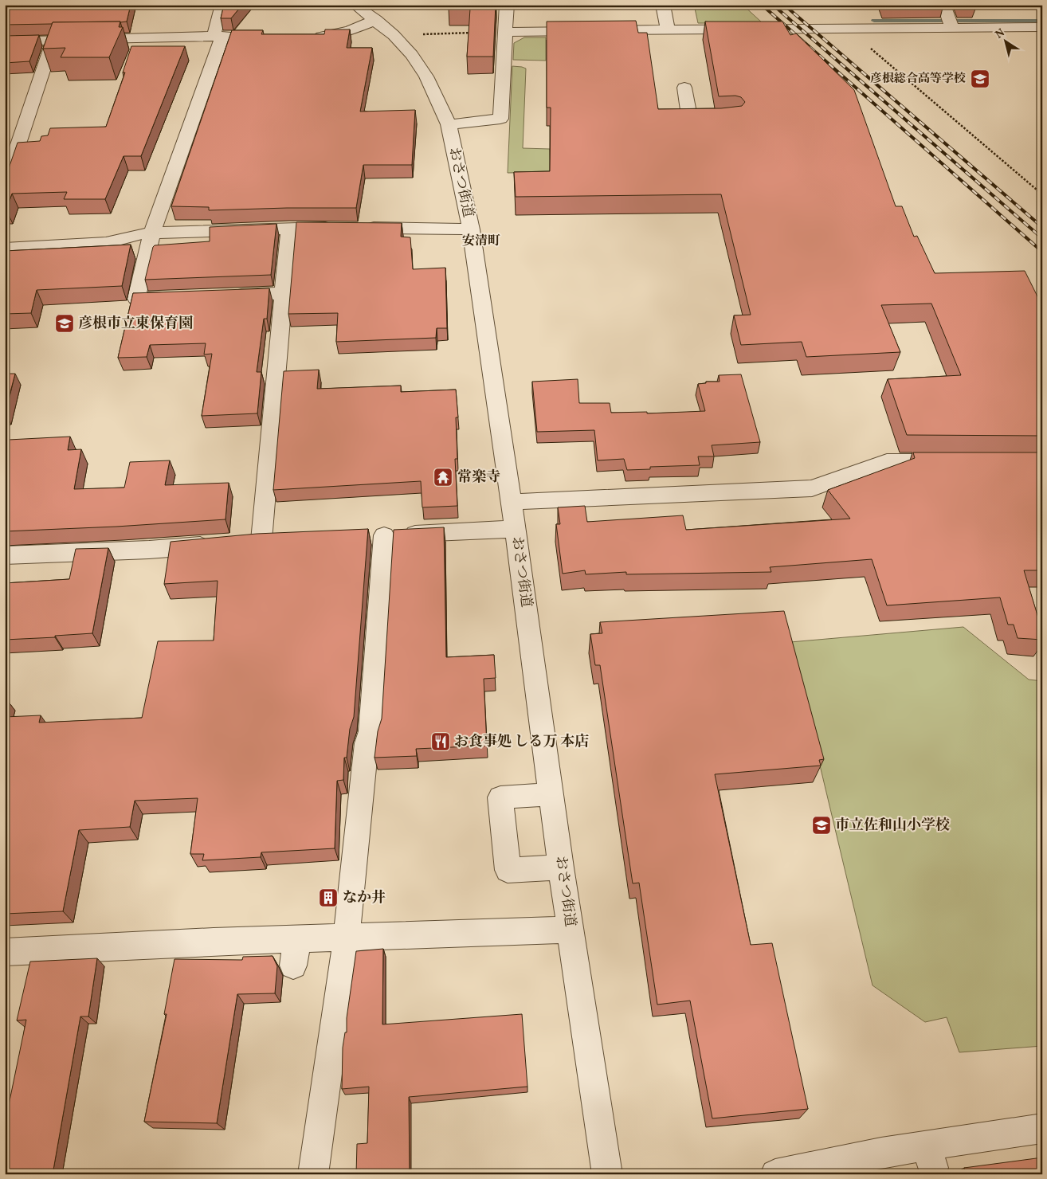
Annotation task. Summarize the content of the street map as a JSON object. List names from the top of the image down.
{
  "streets": {
    "street": ["おさつ街道"]
  },
  "districts": ["安清町"],
  "places": {
    "school or university": ["彦根総合高等学校", "彦根市立東保育園", "市立佐和山小学校"],
    "temple": ["常楽寺"],
    "restaurant": ["お食事処 しる万 本店"],
    "building": ["なか井"]
  },
  "north": "top left"
}
